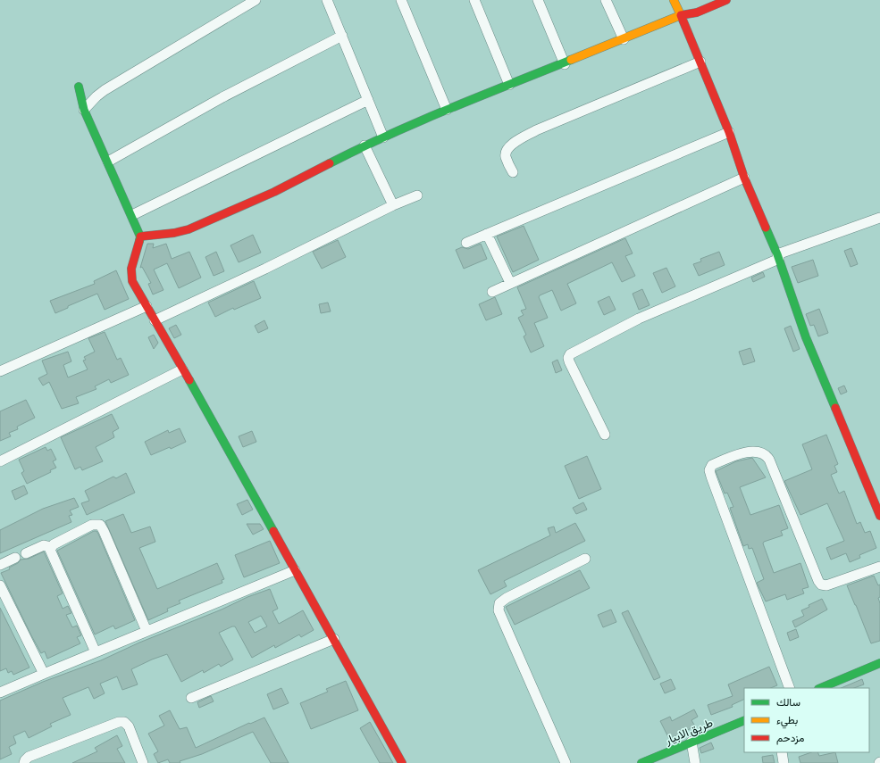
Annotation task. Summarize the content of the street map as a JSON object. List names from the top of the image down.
{
  "streets": {
    "street": ["طريق الابيار"]
  },
  "legend": ["سالك", "بطيء", "مزدحم"]
}
